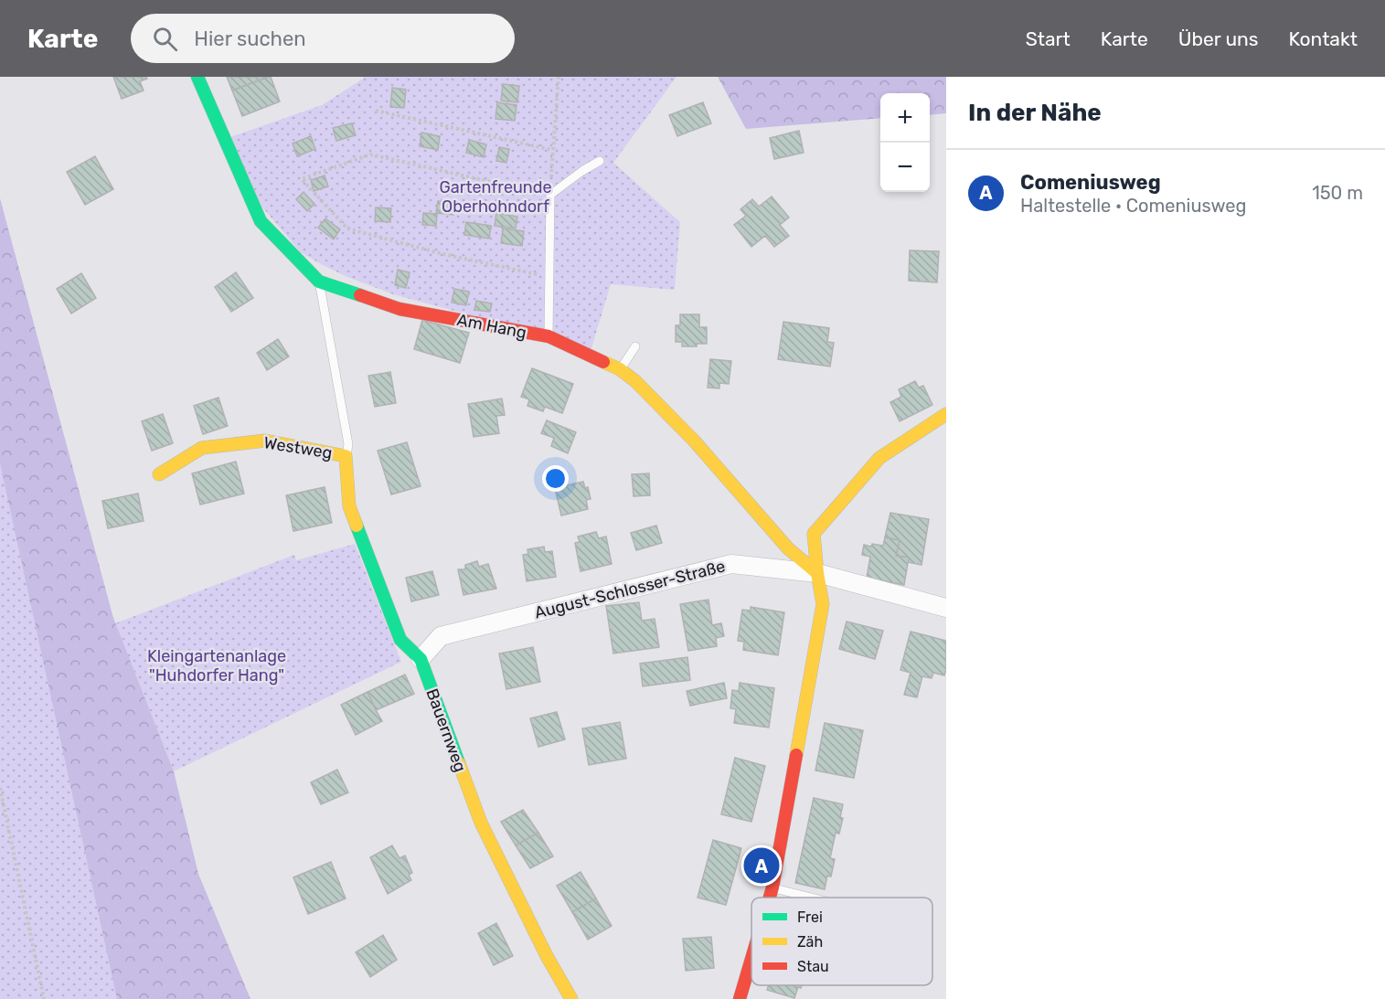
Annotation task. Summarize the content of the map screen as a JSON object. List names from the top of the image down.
{
  "streets": {
    "street": [
      "Am Hang",
      "Westweg",
      "August-Schlosser-Straße",
      "Bauernweg"
    ]
  },
  "crossings": [
    ["Am Hang", "August-Schlosser-Straße"],
    ["Am Hang", "Bauernweg"],
    ["Westweg", "Bauernweg"],
    ["August-Schlosser-Straße", "Bauernweg"]
  ],
  "parks": ["Gartenfreunde Oberhohndorf", "Kleingartenanlage \"Huhdorfer Hang\""],
  "legend": ["Frei", "Zäh", "Stau"],
  "page": {
    "header": "Karte",
    "search": "Hier suchen",
    "nav": [
      "Start",
      "Karte",
      "Über uns",
      "Kontakt"
    ],
    "heading": "In der Nähe",
    "map_buttons": ["+", "−"],
    "list": [
      {
        "mark": "A",
        "name": "Comeniusweg",
        "note": "Haltestelle · Comeniusweg",
        "value": "150 m"
      }
    ],
    "pins": "A"
  }
}
